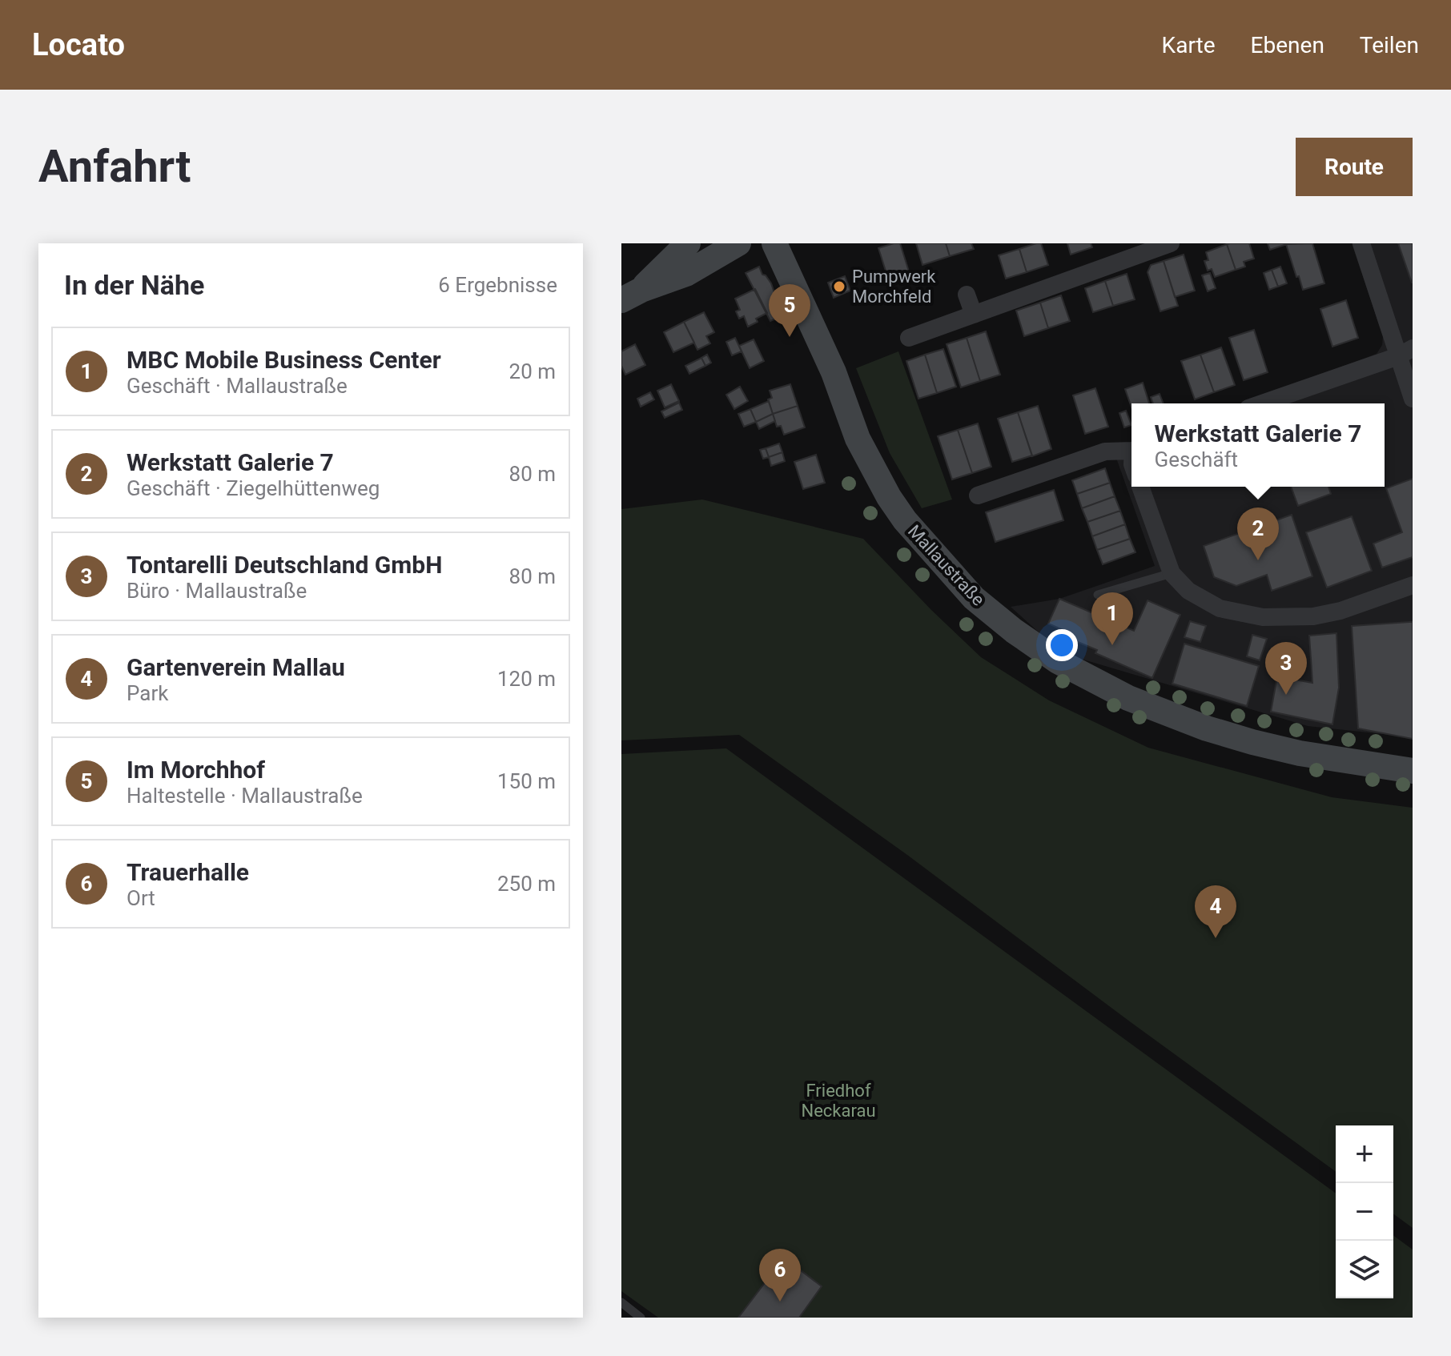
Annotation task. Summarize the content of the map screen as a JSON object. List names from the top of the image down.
{
  "streets": {
    "main road": ["Mallaustraße"]
  },
  "parks": ["Friedhof Neckarau"],
  "places": ["Pumpwerk Morchfeld"],
  "page": {
    "header": "Locato",
    "nav": ["Karte", "Ebenen", "Teilen"],
    "buttons": "Route",
    "title": "Anfahrt",
    "heading": ["In der Nähe", "6 Ergebnisse"],
    "pins": [
      "5",
      "2",
      "1",
      "3",
      "4",
      "6"
    ],
    "list": [
      {
        "mark": "1",
        "name": "MBC Mobile Business Center",
        "note": "Geschäft · Mallaustraße",
        "value": "20 m"
      },
      {
        "mark": "2",
        "name": "Werkstatt Galerie 7",
        "note": "Geschäft · Ziegelhüttenweg",
        "value": "80 m"
      },
      {
        "mark": "3",
        "name": "Tontarelli Deutschland GmbH",
        "note": "Büro · Mallaustraße",
        "value": "80 m"
      },
      {
        "mark": "4",
        "name": "Gartenverein Mallau",
        "note": "Park",
        "value": "120 m"
      },
      {
        "mark": "5",
        "name": "Im Morchhof",
        "note": "Haltestelle · Mallaustraße",
        "value": "150 m"
      },
      {
        "mark": "6",
        "name": "Trauerhalle",
        "note": "Ort",
        "value": "250 m"
      }
    ],
    "popup": ["Werkstatt Galerie 7", "Geschäft"],
    "map_buttons": ["+", "−"]
  }
}
